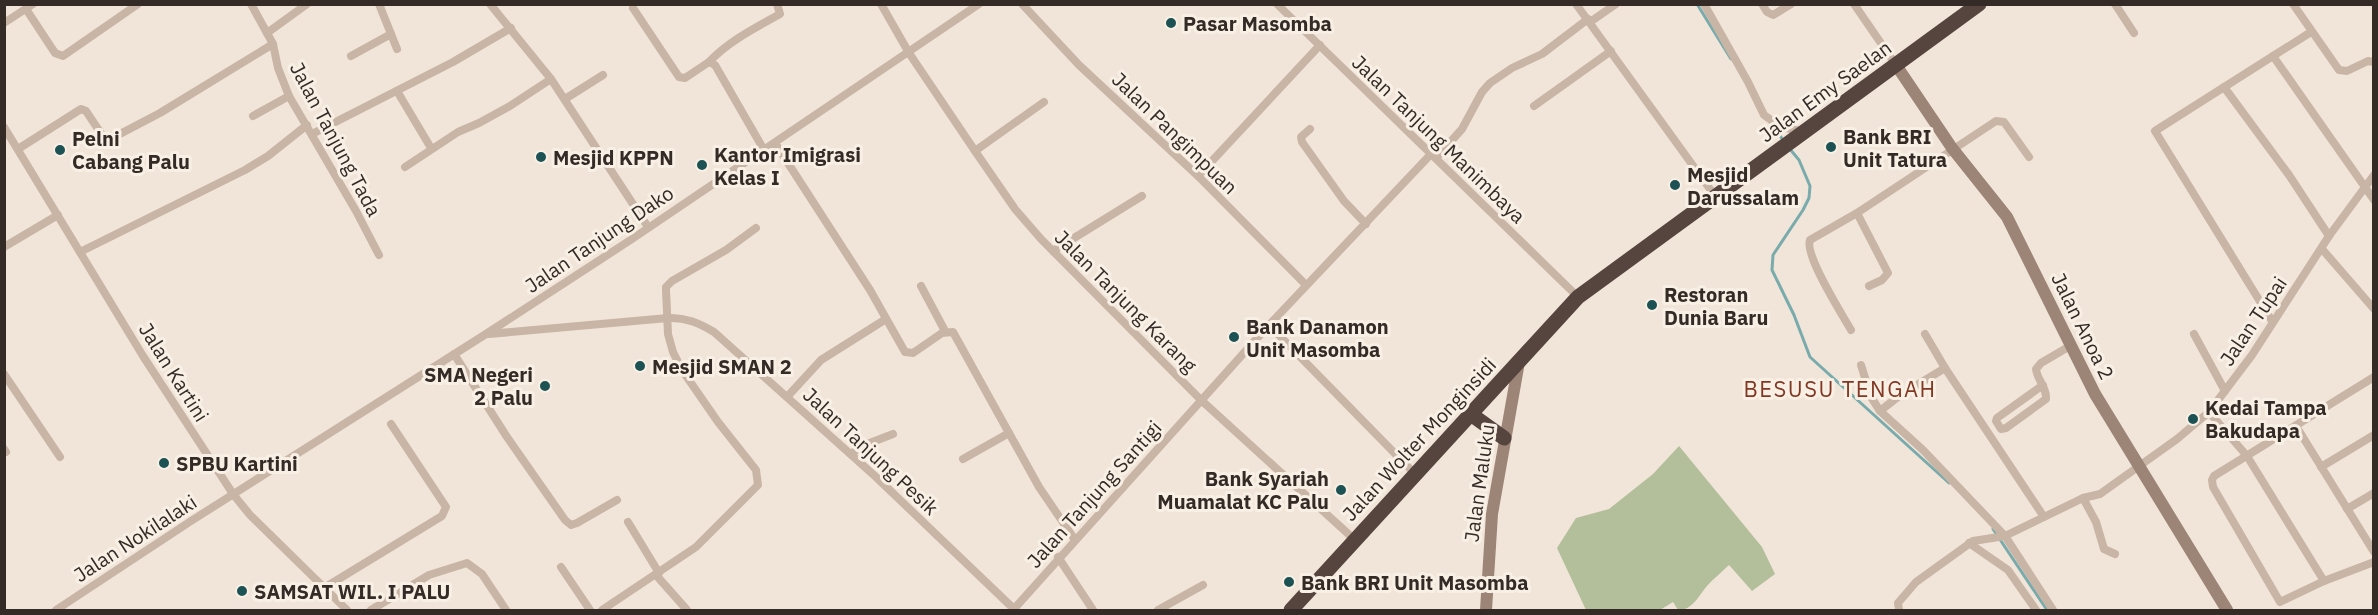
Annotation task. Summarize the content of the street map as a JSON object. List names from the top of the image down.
{
  "streets": {
    "highway": ["Jalan Emy Saelan", "Jalan Wolter Monginsidi"],
    "street": [
      "Jalan Pangimpuan",
      "Jalan Tanjung Tada",
      "Jalan Tanjung Manimbaya",
      "Jalan Tanjung Dako",
      "Jalan Tanjung Karang",
      "Jalan Tupai",
      "Jalan Anoa 2",
      "Jalan Kartini",
      "Jalan Tanjung Pesik",
      "Jalan Maluku",
      "Jalan Tanjung Santigi",
      "Jalan Nokilalaki"
    ]
  },
  "crossings": [
    ["Jalan Emy Saelan", "Jalan Tanjung Manimbaya"],
    ["Jalan Emy Saelan", "Jalan Anoa 2"],
    ["Jalan Emy Saelan", "Jalan Wolter Monginsidi"],
    ["Jalan Tanjung Manimbaya", "Jalan Wolter Monginsidi"],
    ["Jalan Tanjung Dako", "Jalan Tanjung Karang"],
    ["Jalan Tanjung Dako", "Jalan Kartini"],
    ["Jalan Tanjung Dako", "Jalan Tanjung Pesik"],
    ["Jalan Tanjung Dako", "Jalan Nokilalaki"],
    ["Jalan Tanjung Karang", "Jalan Wolter Monginsidi"],
    ["Jalan Tanjung Karang", "Jalan Tanjung Santigi"],
    ["Jalan Tupai", "Jalan Anoa 2"],
    ["Jalan Kartini", "Jalan Nokilalaki"],
    ["Jalan Wolter Monginsidi", "Jalan Maluku"],
    ["Jalan Tanjung Pesik", "Jalan Tanjung Santigi"]
  ],
  "districts": ["BESUSU TENGAH"],
  "places": [
    "Pasar Masomba",
    "Bank BRI Unit Tatura",
    "Pelni Cabang Palu",
    "Mesjid KPPN",
    "Kantor Imigrasi Kelas I",
    "Mesjid Darussalam",
    "Restoran Dunia Baru",
    "Bank Danamon Unit Masomba",
    "Mesjid SMAN 2",
    "SMA Negeri 2 Palu",
    "Kedai Tampa Bakudapa",
    "SPBU Kartini",
    "Bank Syariah Muamalat KC Palu",
    "Bank BRI Unit Masomba",
    "SAMSAT WIL. I PALU"
  ]
}
